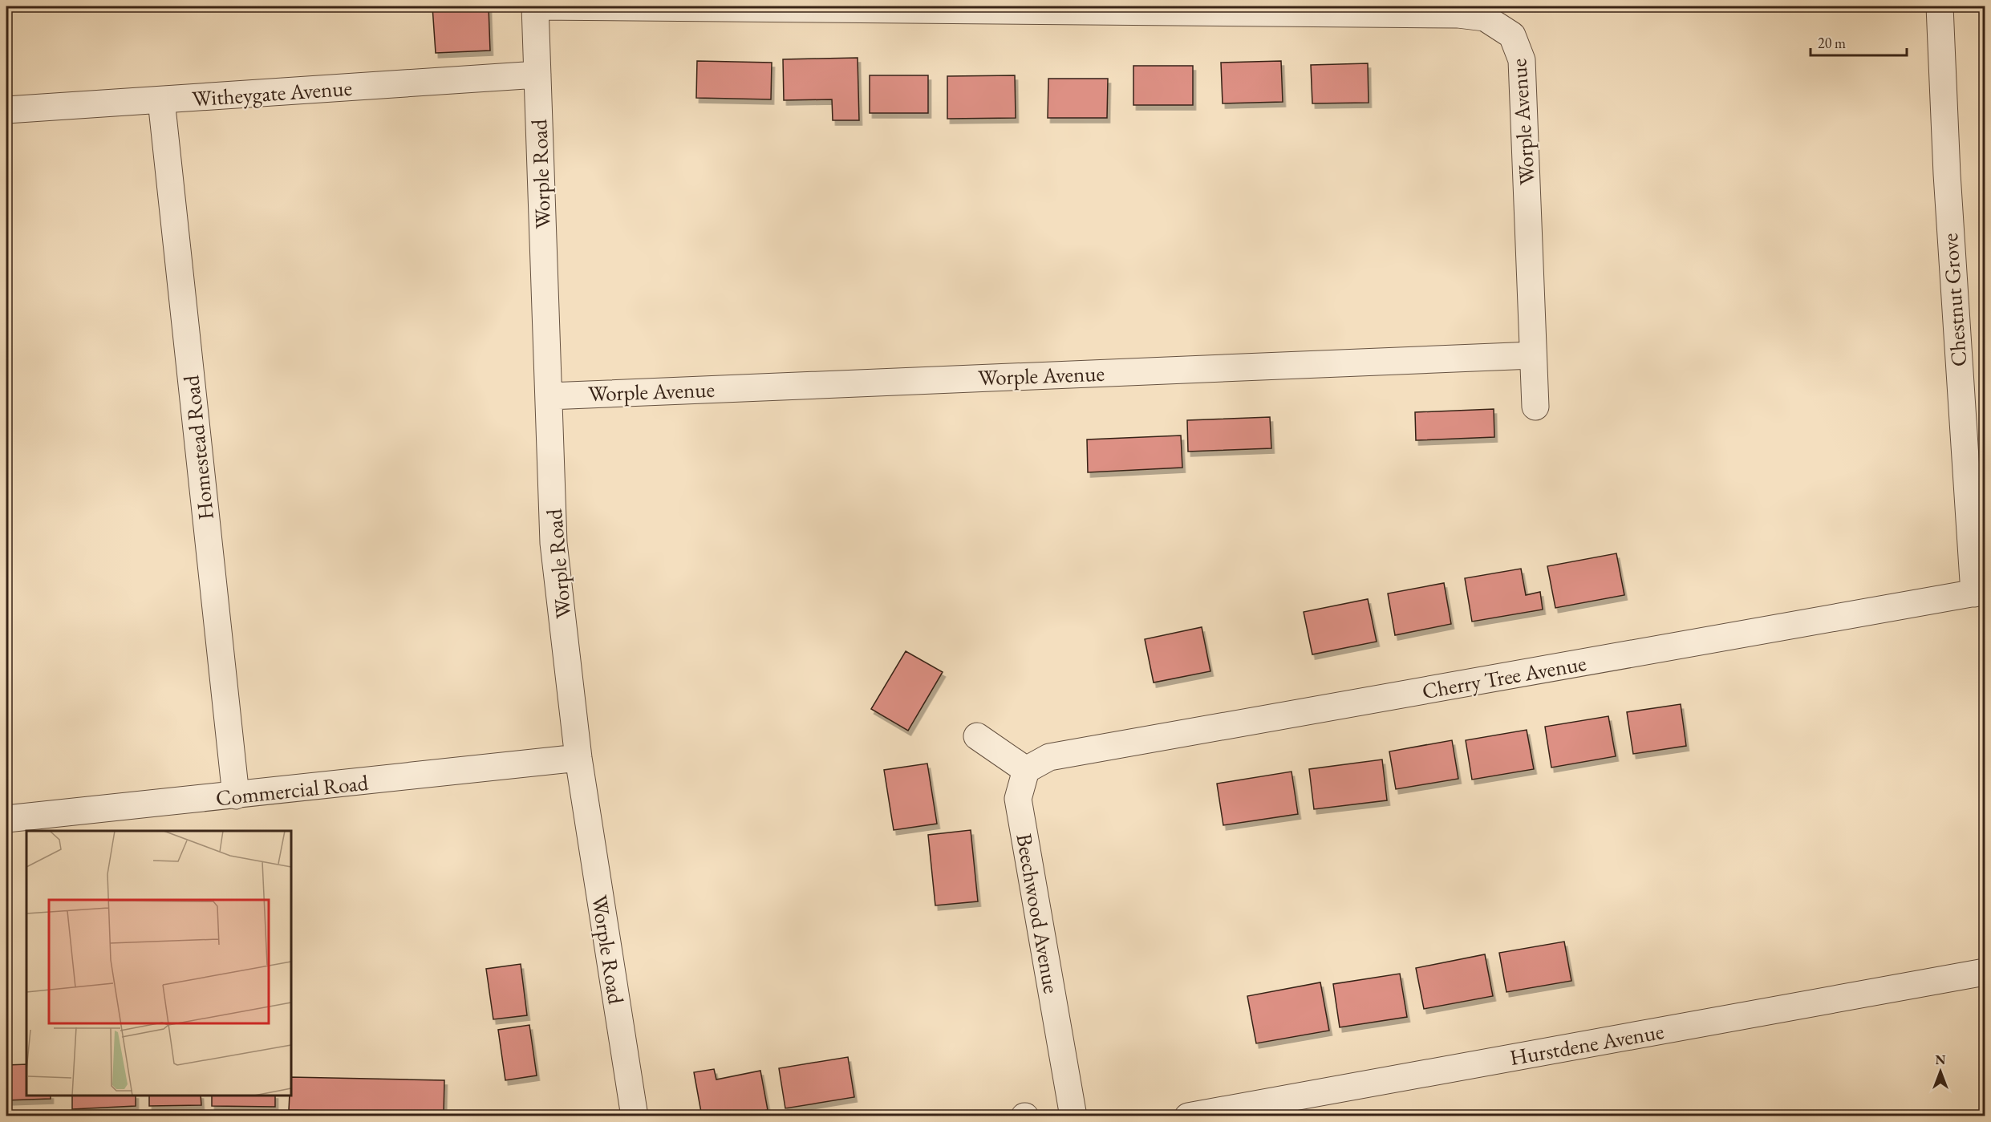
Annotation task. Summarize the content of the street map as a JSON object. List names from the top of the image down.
{
  "streets": {
    "street": [
      "Witheygate Avenue",
      "Worple Avenue",
      "Worple Road",
      "Chestnut Grove",
      "Homestead Road",
      "Cherry Tree Avenue",
      "Commercial Road",
      "Beechwood Avenue",
      "Hurstdene Avenue"
    ]
  },
  "crossings": [
    ["Witheygate Avenue", "Worple Road"],
    ["Witheygate Avenue", "Homestead Road"],
    ["Worple Avenue", "Worple Road"],
    ["Worple Road", "Commercial Road"],
    ["Chestnut Grove", "Cherry Tree Avenue"],
    ["Homestead Road", "Commercial Road"],
    ["Cherry Tree Avenue", "Beechwood Avenue"]
  ],
  "scale_bar": "20 m",
  "north": "top"
}
